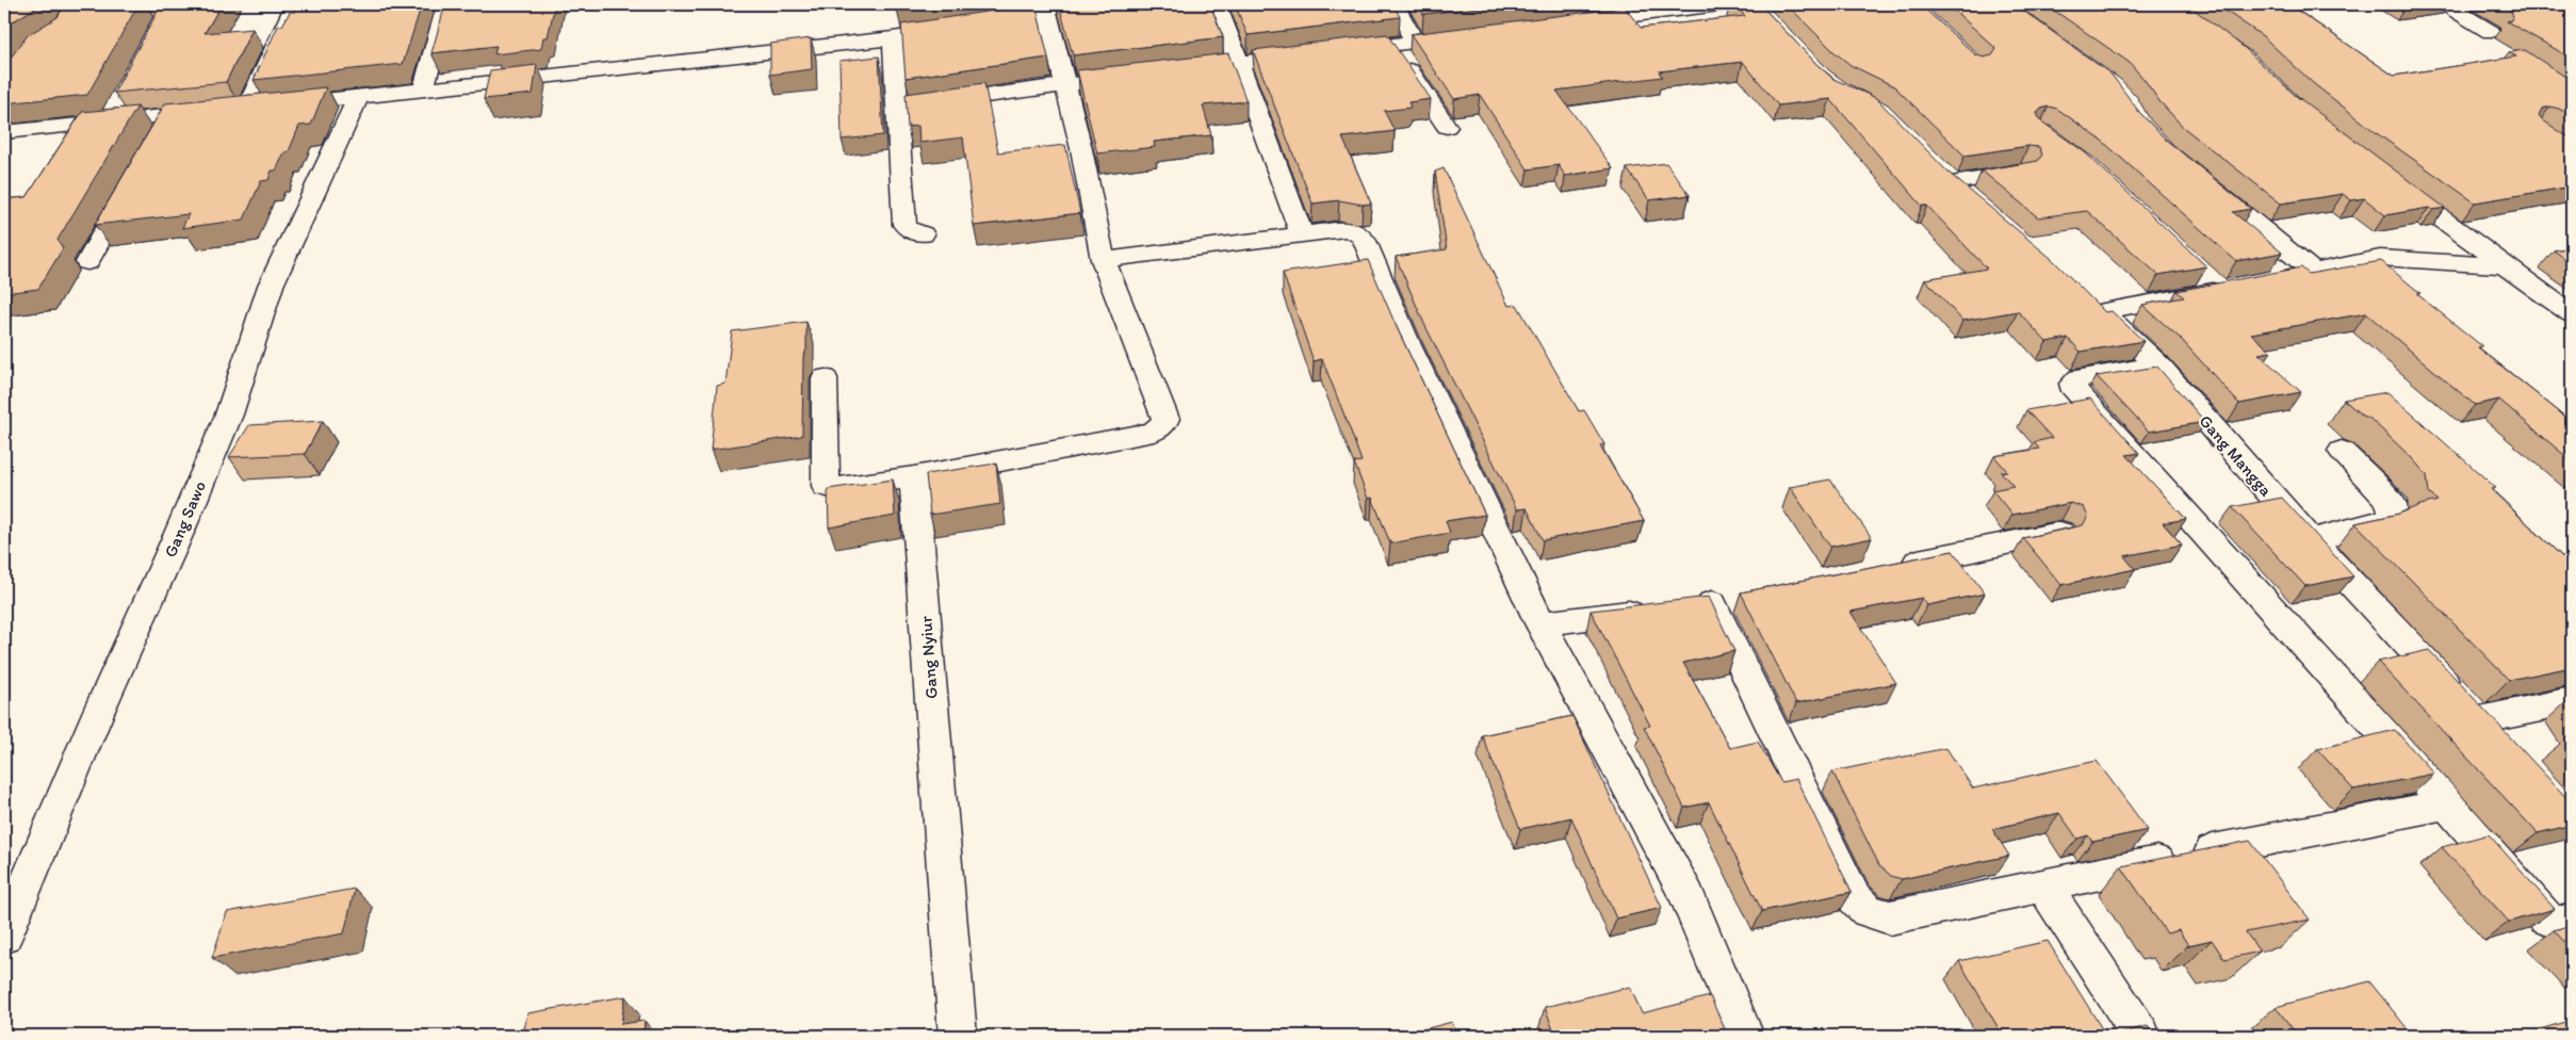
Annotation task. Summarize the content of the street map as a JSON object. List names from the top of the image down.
{
  "streets": {
    "street": ["Gang Mangga", "Gang Sawo", "Gang Nyiur"]
  }
}
